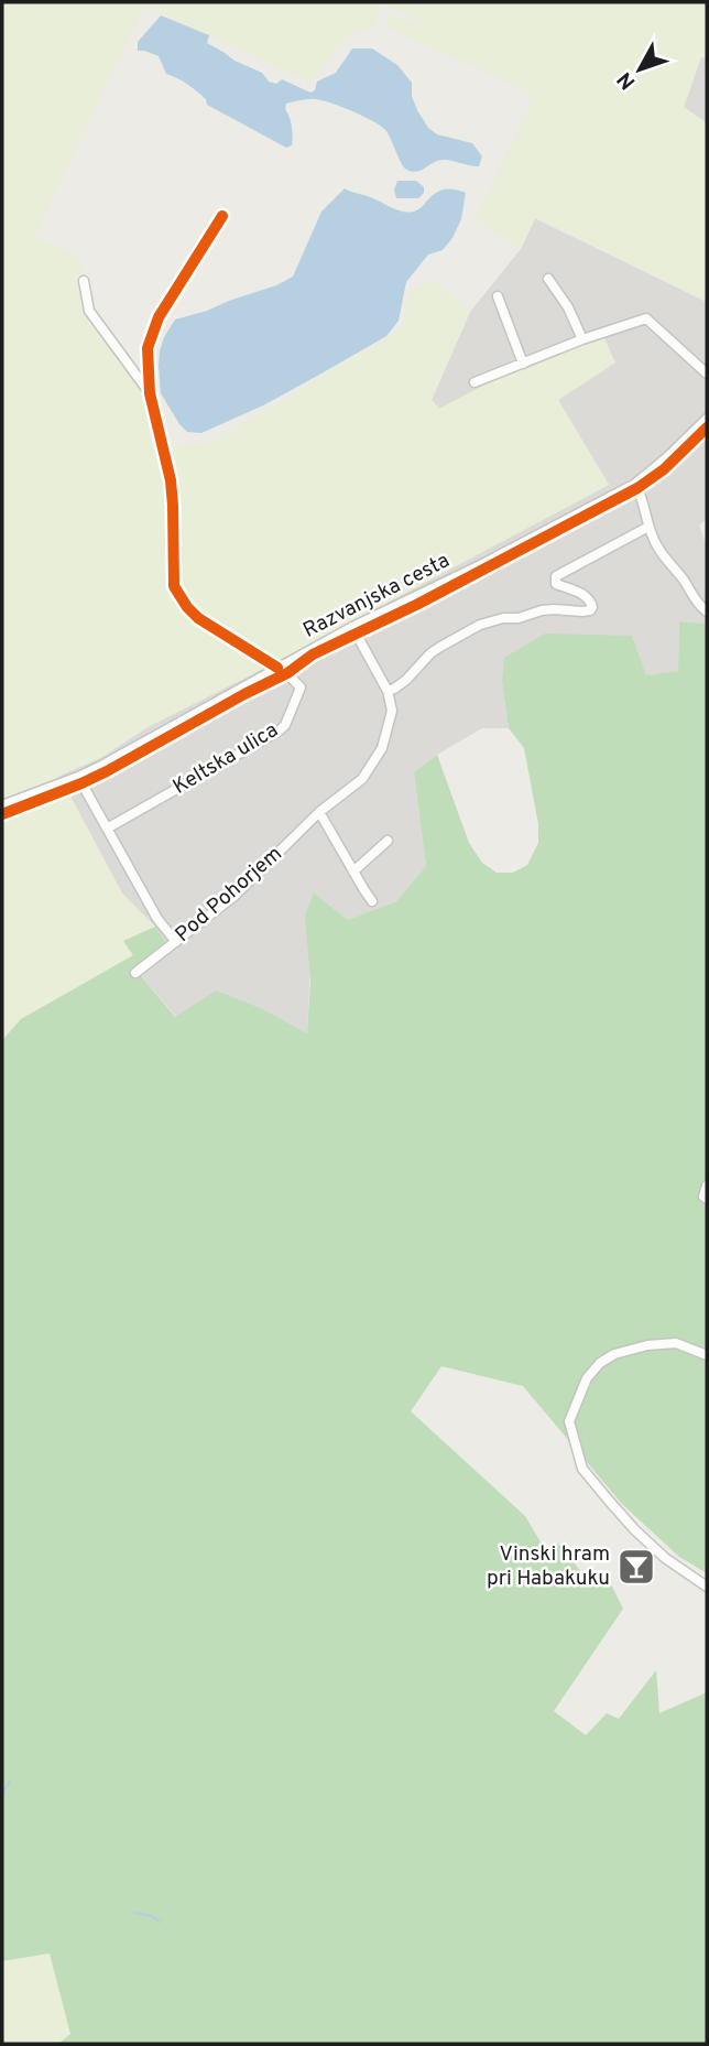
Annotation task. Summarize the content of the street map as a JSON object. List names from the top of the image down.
{
  "streets": {
    "street": ["Razvanjska cesta", "Keltska ulica", "Pod Pohorjem"]
  },
  "crossings": [
    ["Razvanjska cesta", "Keltska ulica"],
    ["Razvanjska cesta", "Pod Pohorjem"]
  ],
  "places": {
    "bar": ["Vinski hram pri Habakuku"]
  },
  "north": "bottom left"
}
